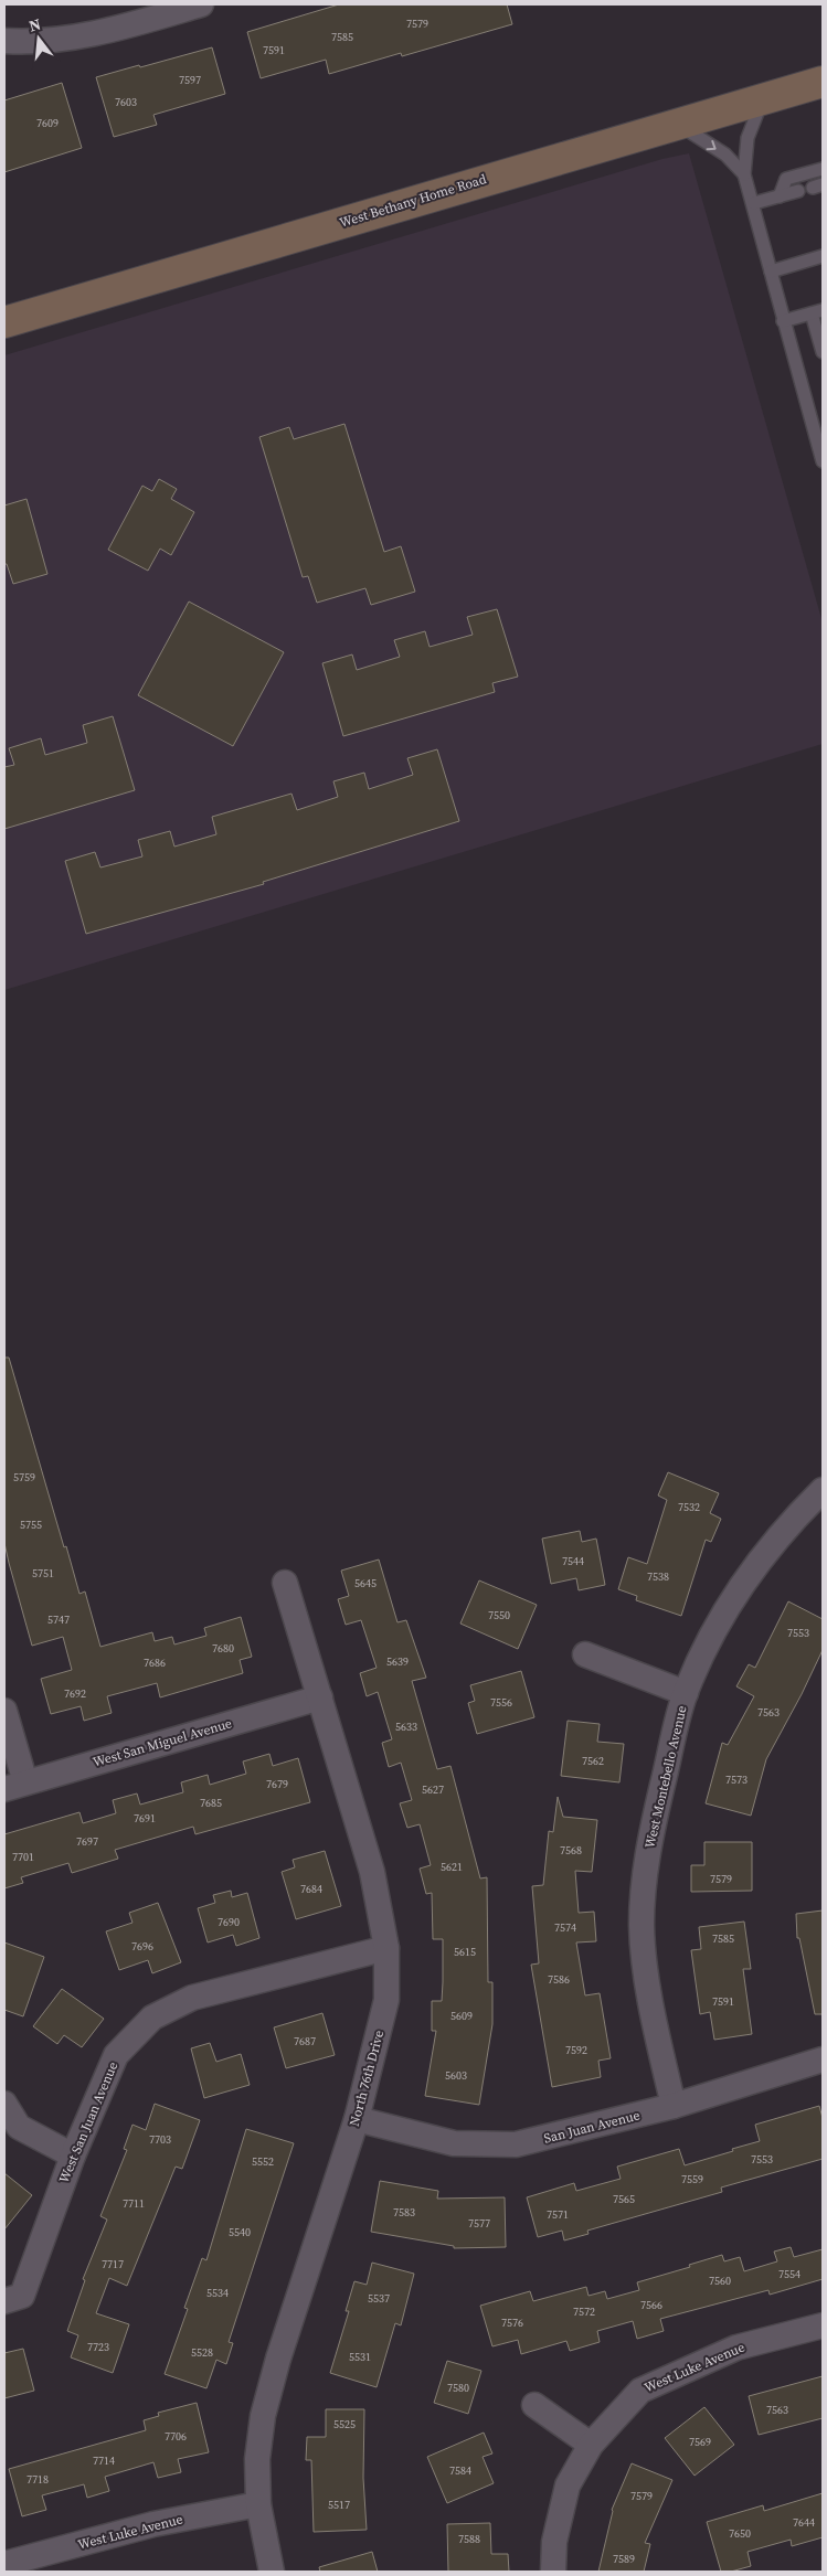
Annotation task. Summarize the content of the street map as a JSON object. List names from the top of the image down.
{
  "streets": {
    "main road": ["West Bethany Home Road"],
    "street": [
      "West San Miguel Avenue",
      "West Montebello Avenue",
      "North 76th Drive",
      "West San Juan Avenue",
      "San Juan Avenue",
      "West Luke Avenue"
    ]
  },
  "crossings": [
    ["West San Miguel Avenue", "North 76th Drive"],
    ["West Montebello Avenue", "San Juan Avenue"],
    ["North 76th Drive", "West San Juan Avenue"],
    ["North 76th Drive", "San Juan Avenue"],
    ["North 76th Drive", "West Luke Avenue"]
  ],
  "house_numbers": [
    "7579",
    "7585",
    "7591",
    "7597",
    "7603",
    "7609",
    "5759",
    "7532",
    "5755",
    "7544",
    "5751",
    "7538",
    "5645",
    "7550",
    "5747",
    "7553",
    "7680",
    "5639",
    "7686",
    "7692",
    "7556",
    "7563",
    "5633",
    "7562",
    "7573",
    "7679",
    "5627",
    "7685",
    "7691",
    "7697",
    "7568",
    "7701",
    "5621",
    "7579",
    "7684",
    "7690",
    "7574",
    "7585",
    "7696",
    "5615",
    "7586",
    "7591",
    "5609",
    "7687",
    "7592",
    "5603",
    "7703",
    "7553",
    "5552",
    "7559",
    "7565",
    "7711",
    "7583",
    "7571",
    "7577",
    "5540",
    "7717",
    "7554",
    "7560",
    "5534",
    "5537",
    "7566",
    "7572",
    "7576",
    "7723",
    "5528",
    "5531",
    "7580",
    "7563",
    "5525",
    "7706",
    "7569",
    "7714",
    "7584",
    "7718",
    "7579",
    "5517",
    "7644",
    "7650",
    "7588",
    "7589"
  ],
  "north": "top"
}
